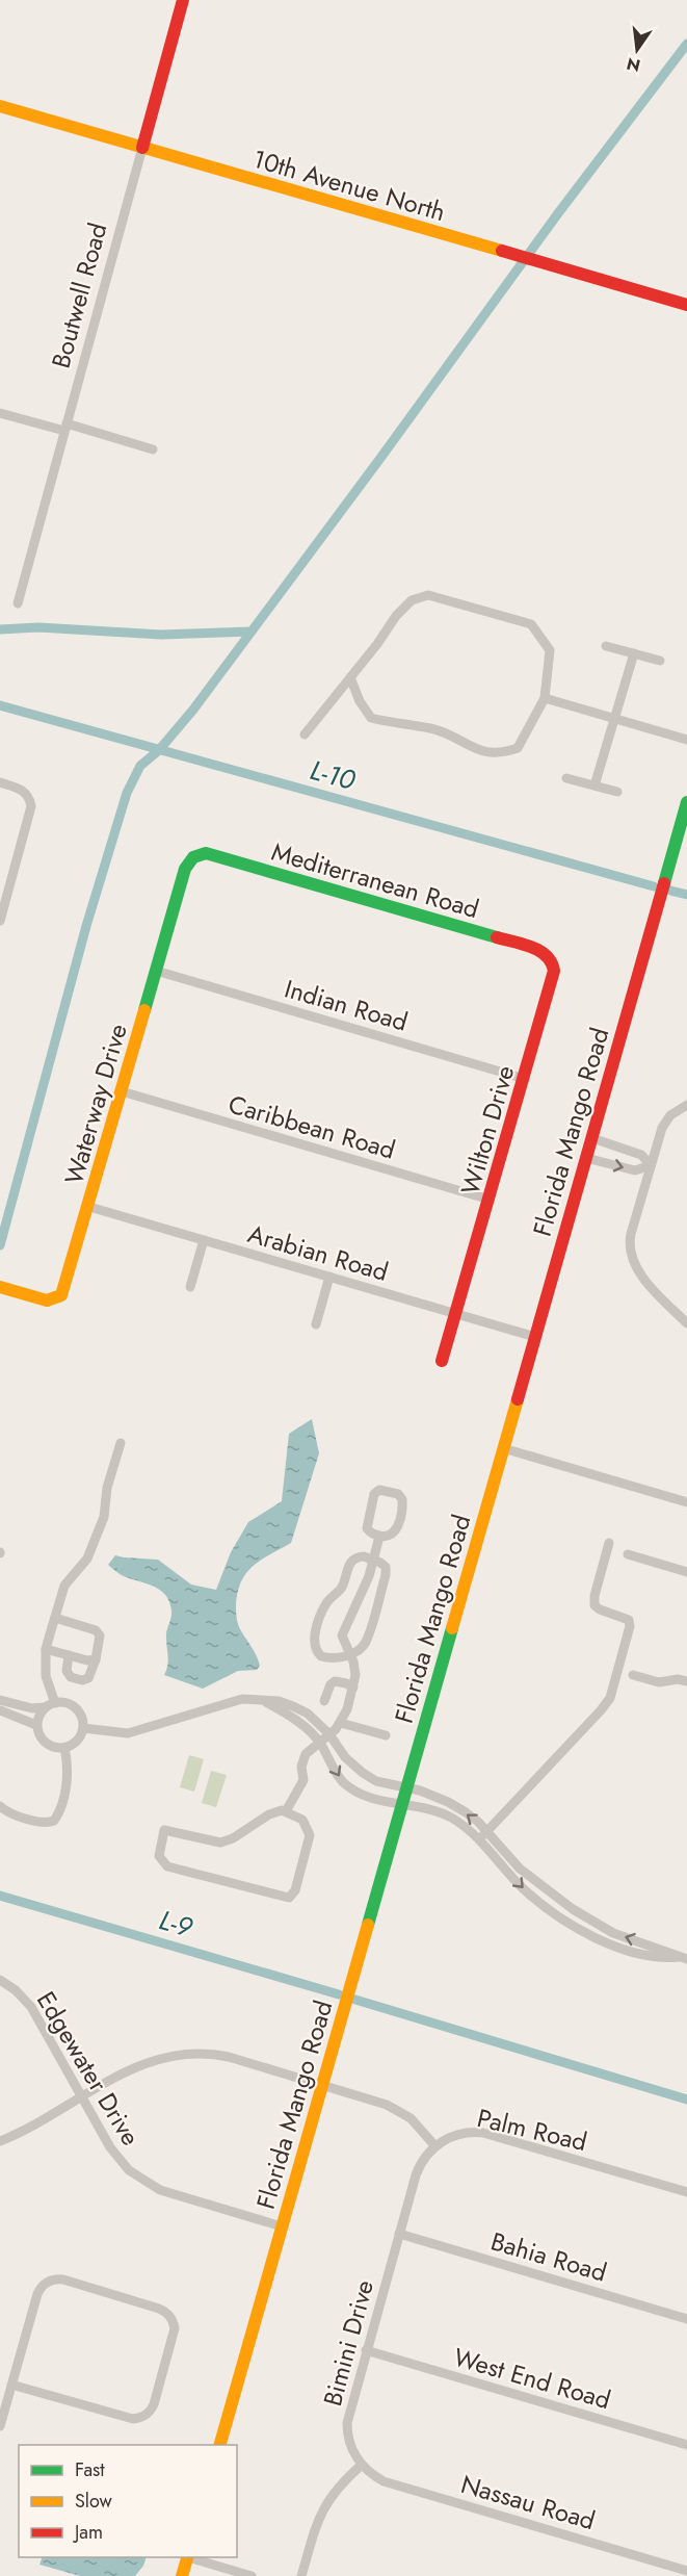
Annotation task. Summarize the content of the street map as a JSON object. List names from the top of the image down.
{
  "streets": {
    "street": [
      "10th Avenue North",
      "Boutwell Road",
      "Mediterranean Road",
      "Indian Road",
      "Waterway Drive",
      "Caribbean Road",
      "Wilton Drive",
      "Florida Mango Road",
      "Arabian Road",
      "Edgewater Drive",
      "Palm Road",
      "Bahia Road",
      "Bimini Drive",
      "West End Road",
      "Nassau Road"
    ]
  },
  "crossings": [
    ["10th Avenue North", "Boutwell Road"],
    ["Mediterranean Road", "Waterway Drive"],
    ["Mediterranean Road", "Wilton Drive"],
    ["Indian Road", "Waterway Drive"],
    ["Indian Road", "Wilton Drive"],
    ["Waterway Drive", "Caribbean Road"],
    ["Waterway Drive", "Arabian Road"],
    ["Caribbean Road", "Wilton Drive"],
    ["Wilton Drive", "Arabian Road"],
    ["Florida Mango Road", "Arabian Road"],
    ["Florida Mango Road", "Edgewater Drive"],
    ["Palm Road", "Bimini Drive"],
    ["Bahia Road", "Bimini Drive"],
    ["Bimini Drive", "West End Road"],
    ["Bimini Drive", "Nassau Road"]
  ],
  "water": ["L-10", "L-9"],
  "legend": ["Fast", "Slow", "Jam"],
  "north": "bottom"
}
